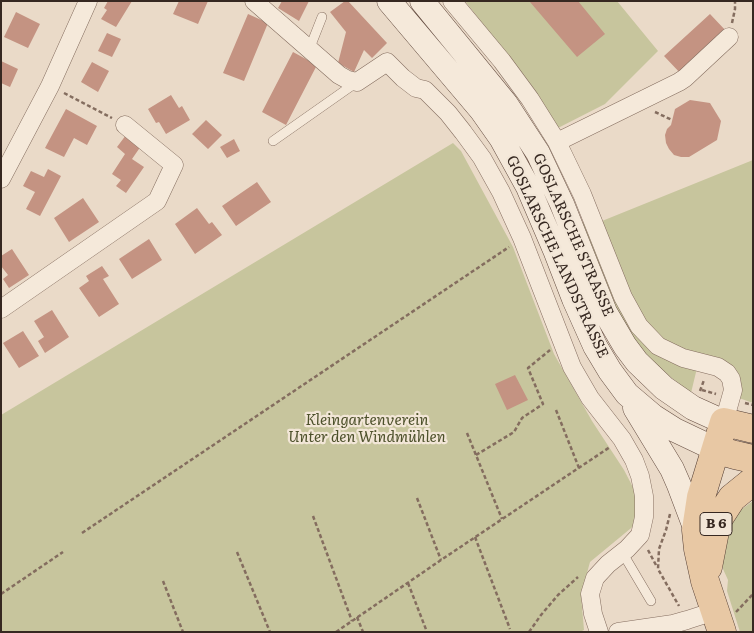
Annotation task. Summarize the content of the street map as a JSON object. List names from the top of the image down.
{
  "streets": {
    "main road": ["GOSLARSCHE STRASSE", "GOSLARSCHE LANDSTRASSE", "B 6"]
  },
  "crossings": [
    ["GOSLARSCHE STRASSE", "B 6"],
    ["GOSLARSCHE LANDSTRASSE", "B 6"]
  ],
  "parks": ["Kleingartenverein Unter den Windmühlen"]
}
